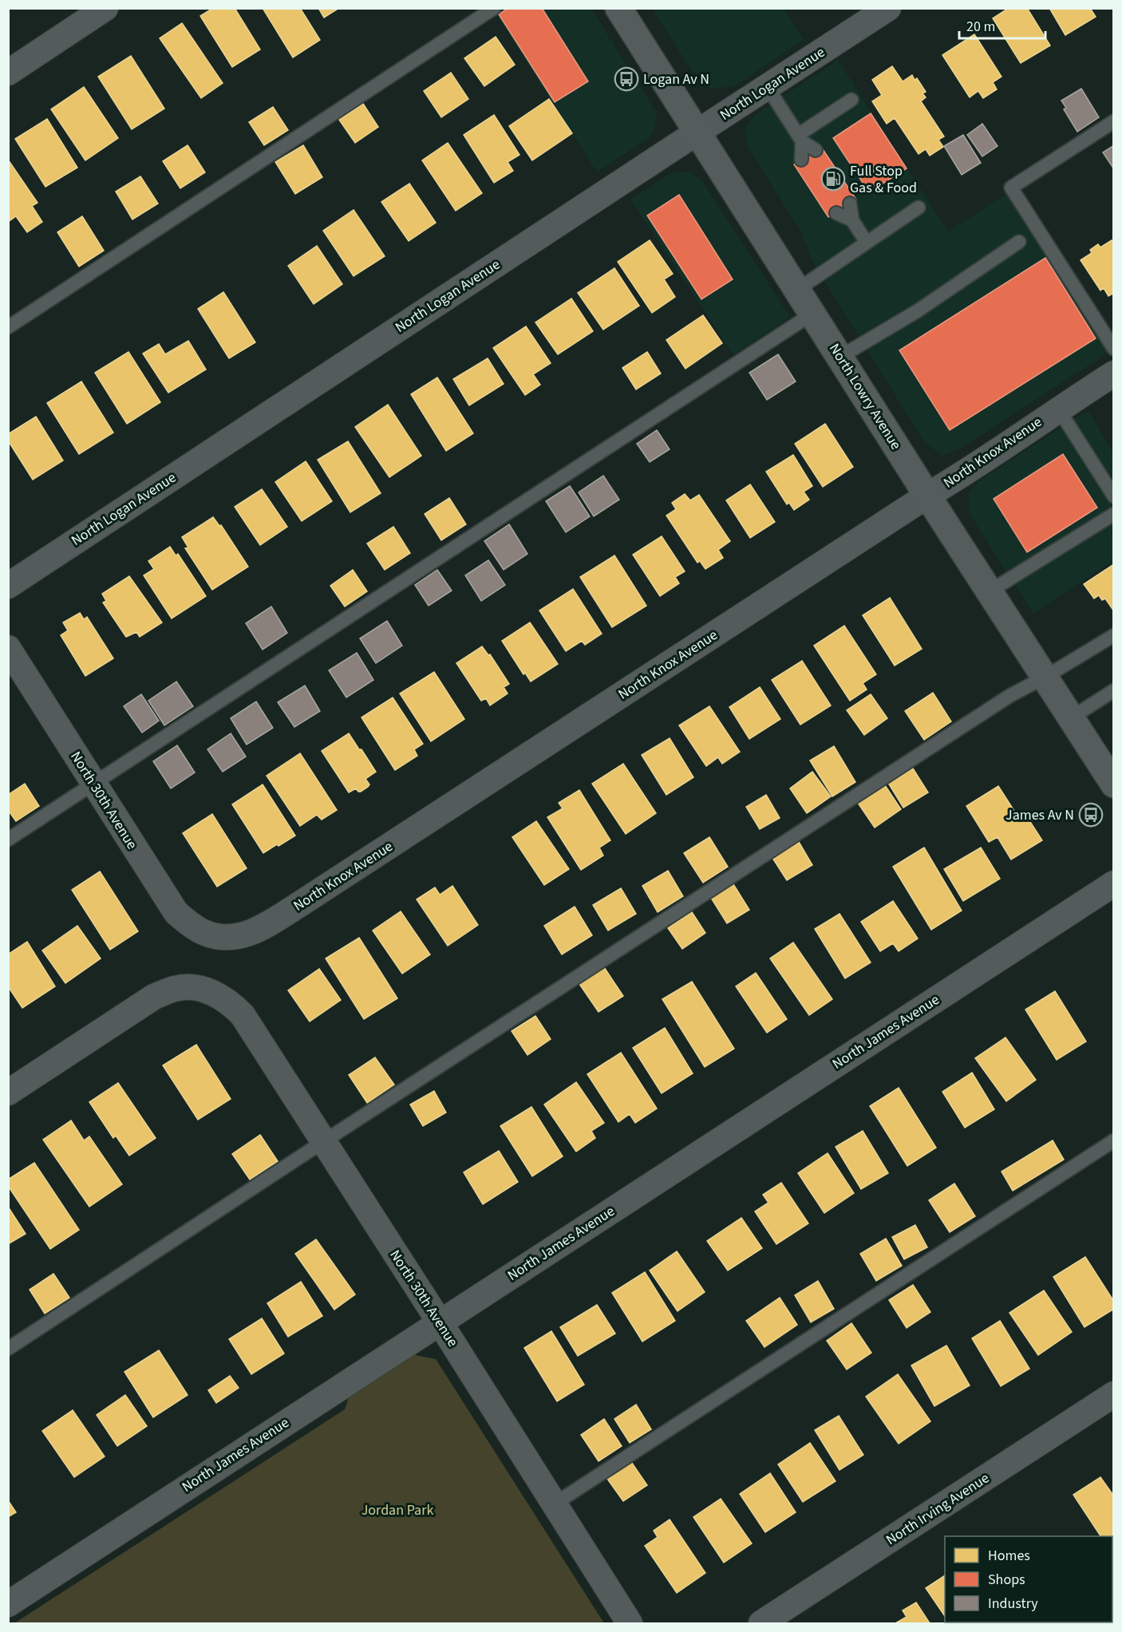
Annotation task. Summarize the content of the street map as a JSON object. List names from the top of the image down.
{
  "streets": {
    "main road": ["North Lowry Avenue"],
    "street": [
      "North Logan Avenue",
      "North Knox Avenue",
      "North 30th Avenue",
      "North James Avenue",
      "North Irving Avenue"
    ]
  },
  "crossings": [
    ["North Logan Avenue", "North Lowry Avenue"],
    ["North Lowry Avenue", "North Knox Avenue"],
    ["North Knox Avenue", "North 30th Avenue"],
    ["North 30th Avenue", "North James Avenue"]
  ],
  "parks": ["Jordan Park"],
  "places": {
    "bus stop": ["Logan Av N", "James Av N"],
    "fuel station": ["Full Stop Gas & Food"]
  },
  "legend": ["Homes", "Shops", "Industry"],
  "scale_bar": "20 m"
}
